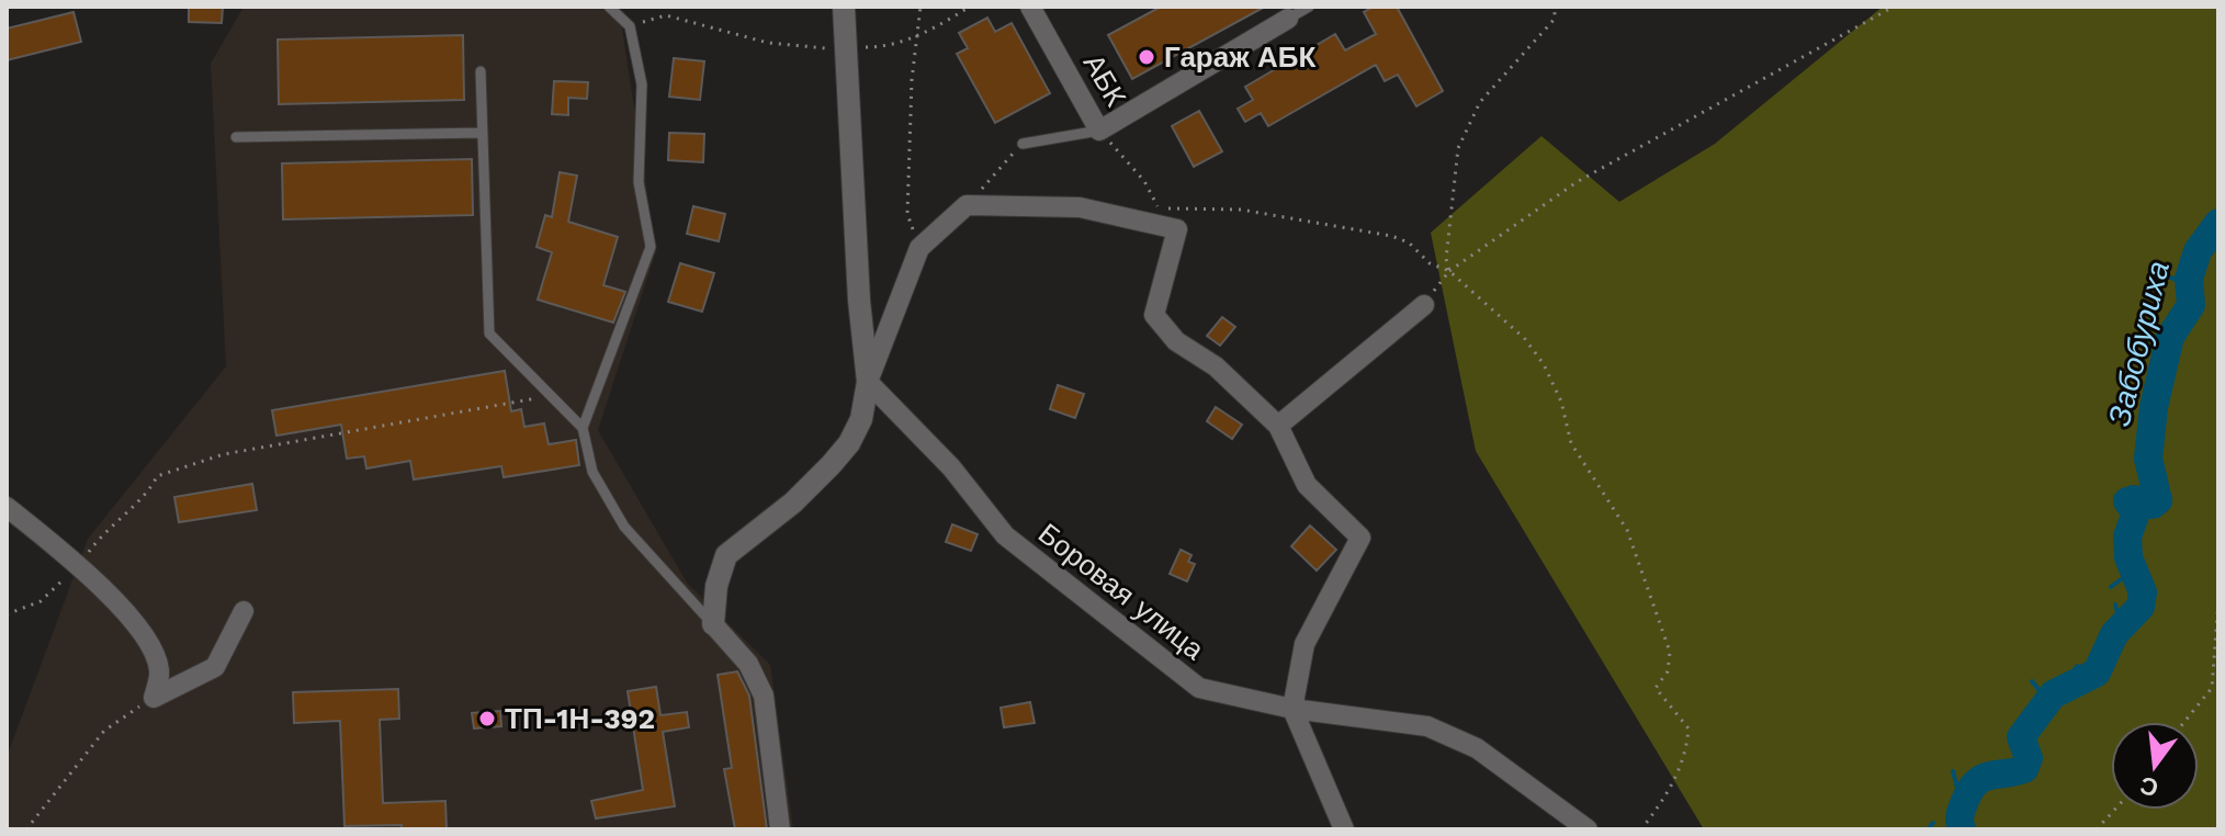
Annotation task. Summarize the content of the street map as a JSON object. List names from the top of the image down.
{
  "streets": {
    "street": ["АБК", "Боровая улица"]
  },
  "water": ["Забобуриха"],
  "places": ["Гараж АБК", "ТП-1Н-392"],
  "north": "bottom"
}
